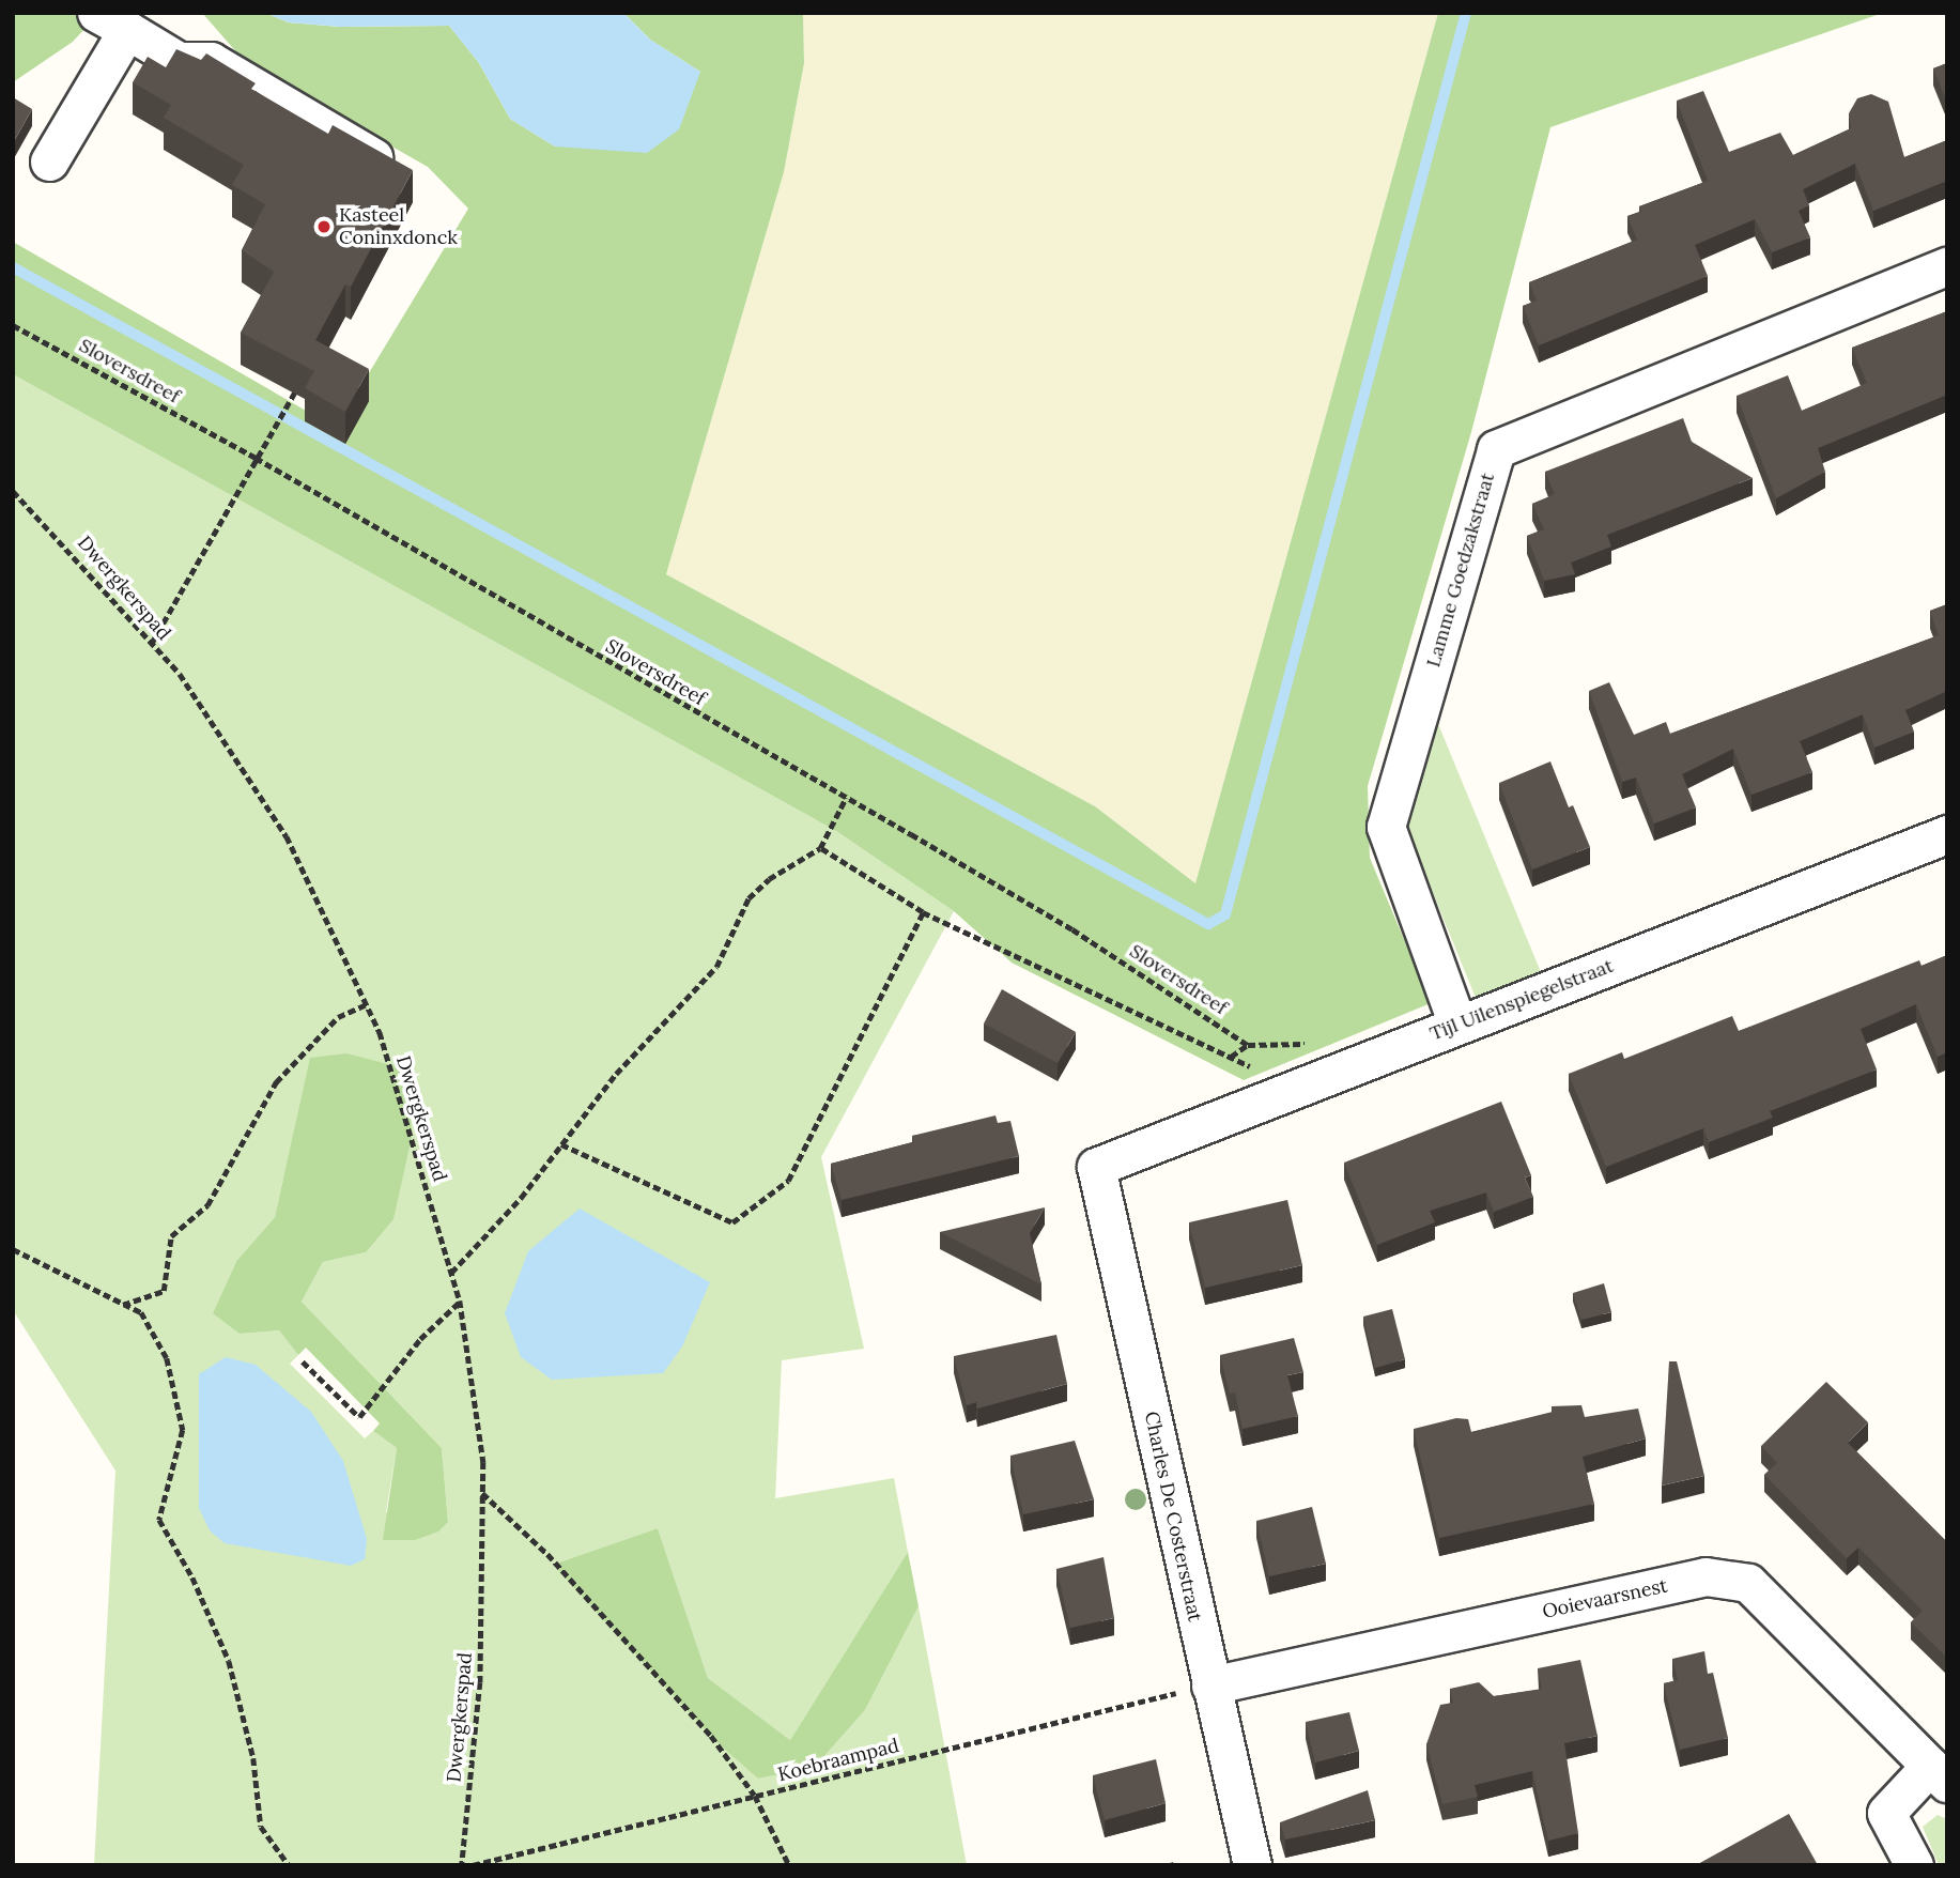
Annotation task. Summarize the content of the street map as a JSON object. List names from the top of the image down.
{
  "streets": {
    "street": [
      "Lamme Goedzakstraat",
      "Tijl Uilenspiegelstraat",
      "Charles De Costerstraat",
      "Ooievaarsnest"
    ],
    "path": ["Sloversdreef", "Dwergkerspad", "Koebraampad"]
  },
  "crossings": [
    ["Lamme Goedzakstraat", "Tijl Uilenspiegelstraat"],
    ["Tijl Uilenspiegelstraat", "Charles De Costerstraat"],
    ["Charles De Costerstraat", "Ooievaarsnest"],
    ["Charles De Costerstraat", "Koebraampad"],
    ["Ooievaarsnest", "Koebraampad"]
  ],
  "places": ["Kasteel Coninxdonck"]
}
